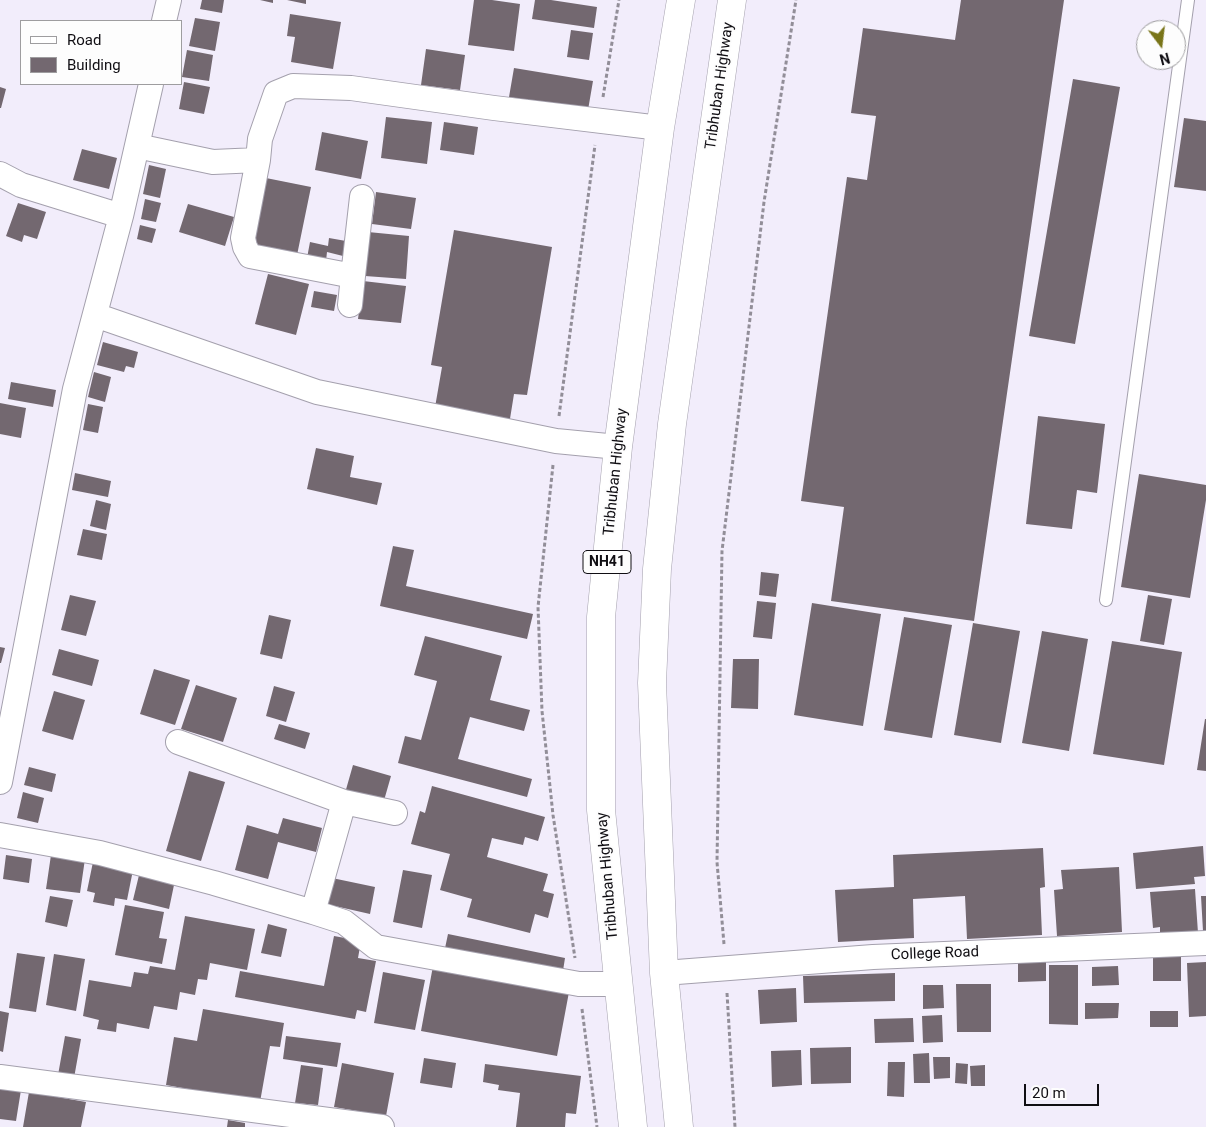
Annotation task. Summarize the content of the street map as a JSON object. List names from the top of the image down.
{
  "streets": {
    "highway": ["Tribhuban Highway", "NH41"],
    "street": ["College Road"]
  },
  "crossings": [
    ["Tribhuban Highway", "College Road"]
  ],
  "legend": ["Road", "Building"],
  "scale_bar": "20 m",
  "north": "bottom"
}
